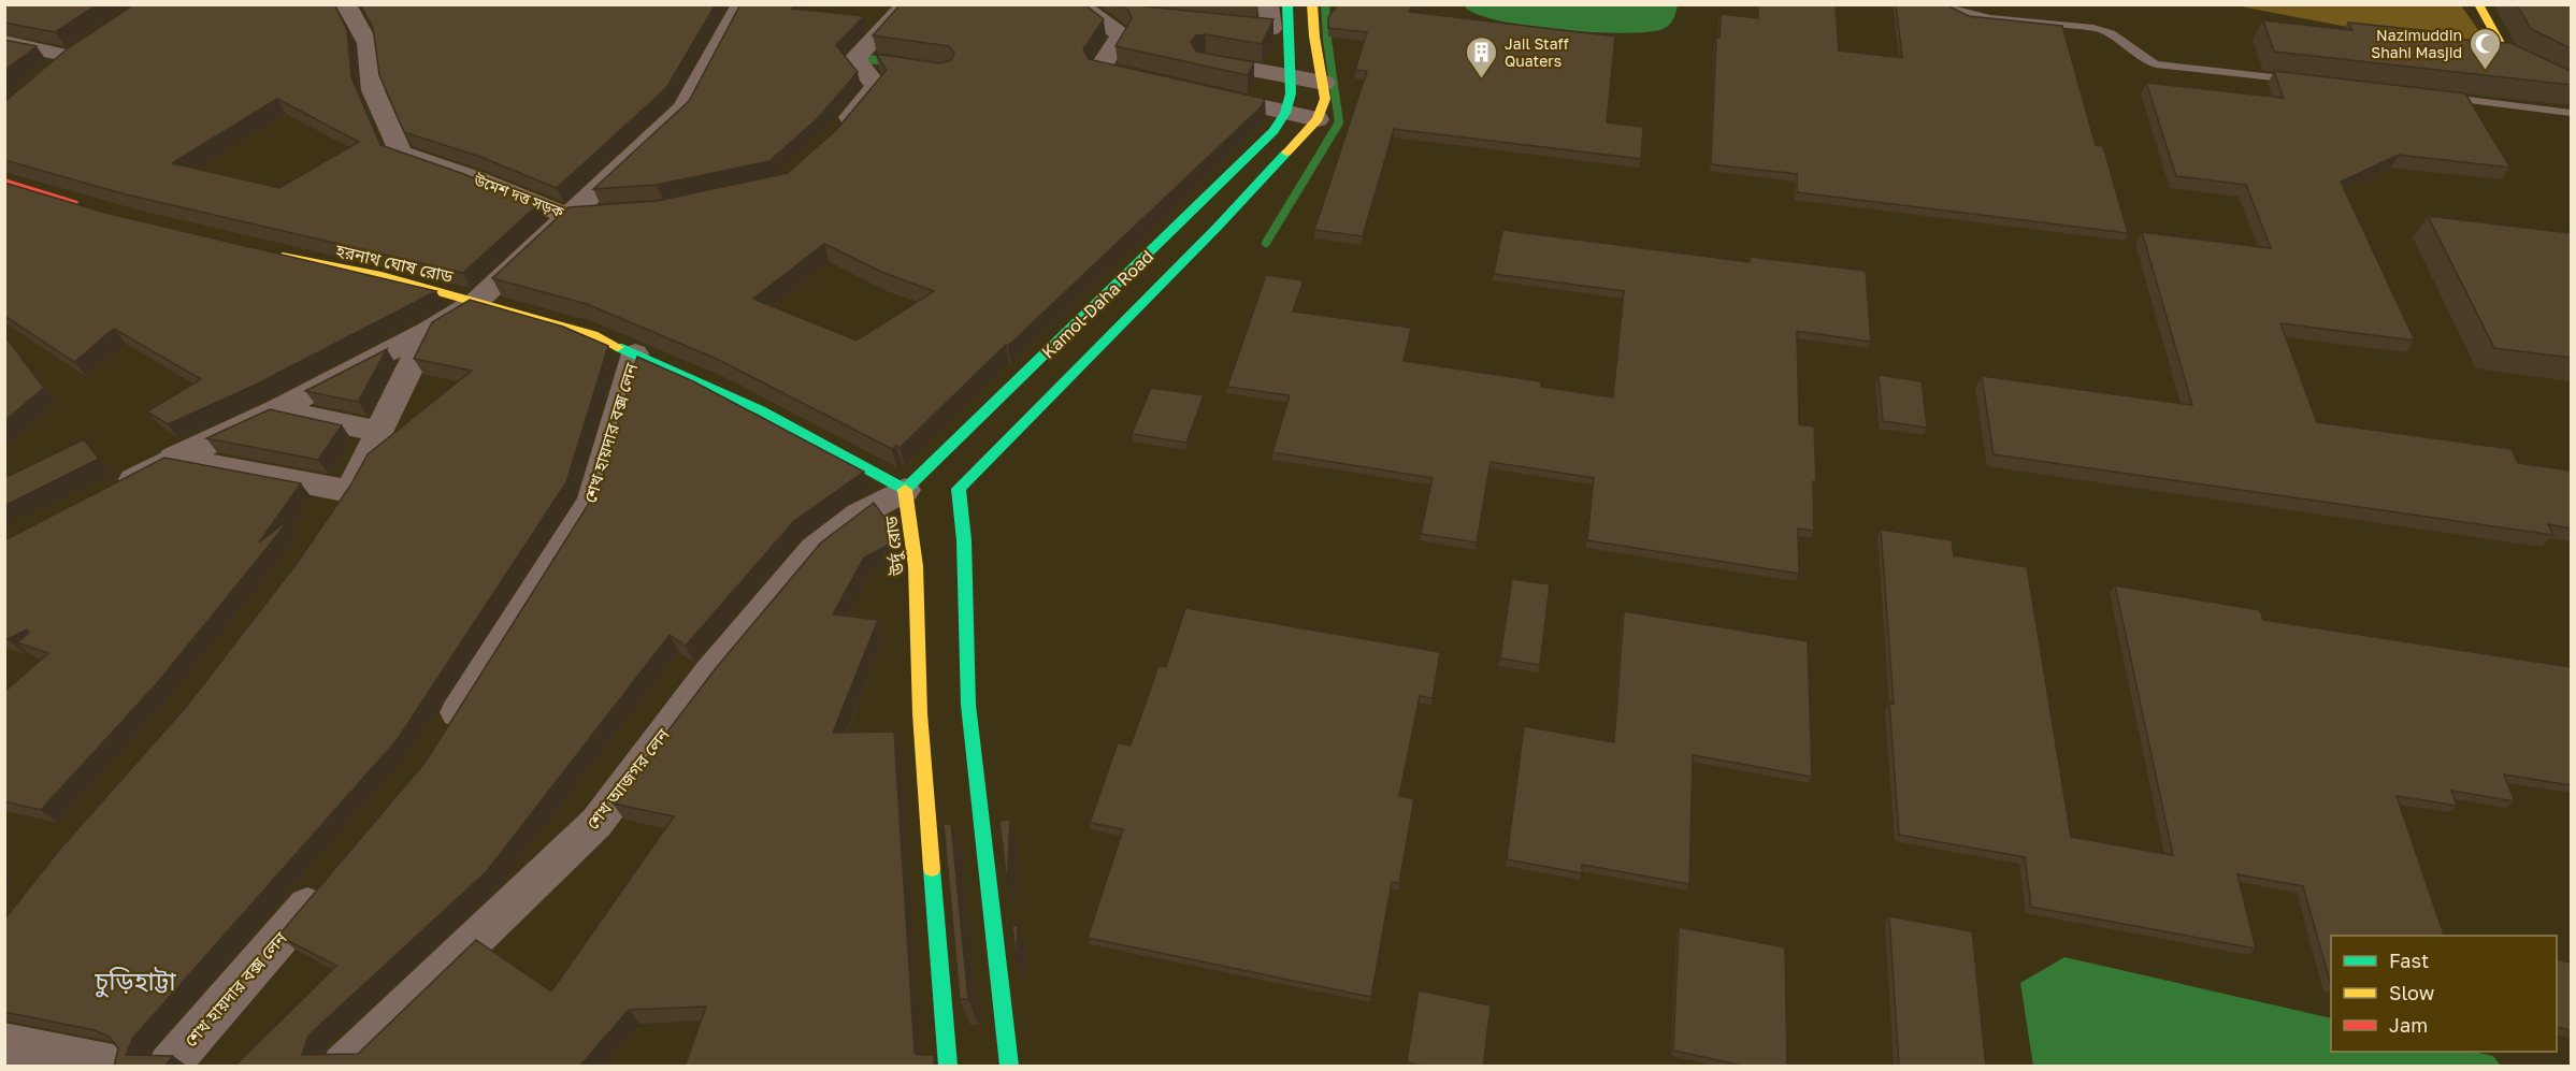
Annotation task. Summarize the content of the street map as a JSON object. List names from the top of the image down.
{
  "streets": {
    "main road": ["হরনাথ ঘোষ রোড", "Kamol-Daha Road", "উর্দু রোড"],
    "street": ["উমেশ দত্ত সড়ক", "শেখ হায়দার বক্স লেন", "শেখ আজগর লেন"]
  },
  "crossings": [
    ["হরনাথ ঘোষ রোড", "উর্দু রোড"],
    ["Kamol-Daha Road", "উর্দু রোড"],
    ["Kamol-Daha Road", "শেখ আজগর লেন"],
    ["শেখ হায়দার বক্স লেন", "উর্দু রোড"],
    ["উর্দু রোড", "শেখ আজগর লেন"]
  ],
  "districts": ["চুড়িহাট্টা"],
  "places": {
    "mosque": ["Nazimuddin Shahi Masjid"],
    "building": ["Jail Staff Quaters"]
  },
  "legend": ["Fast", "Slow", "Jam"]
}
